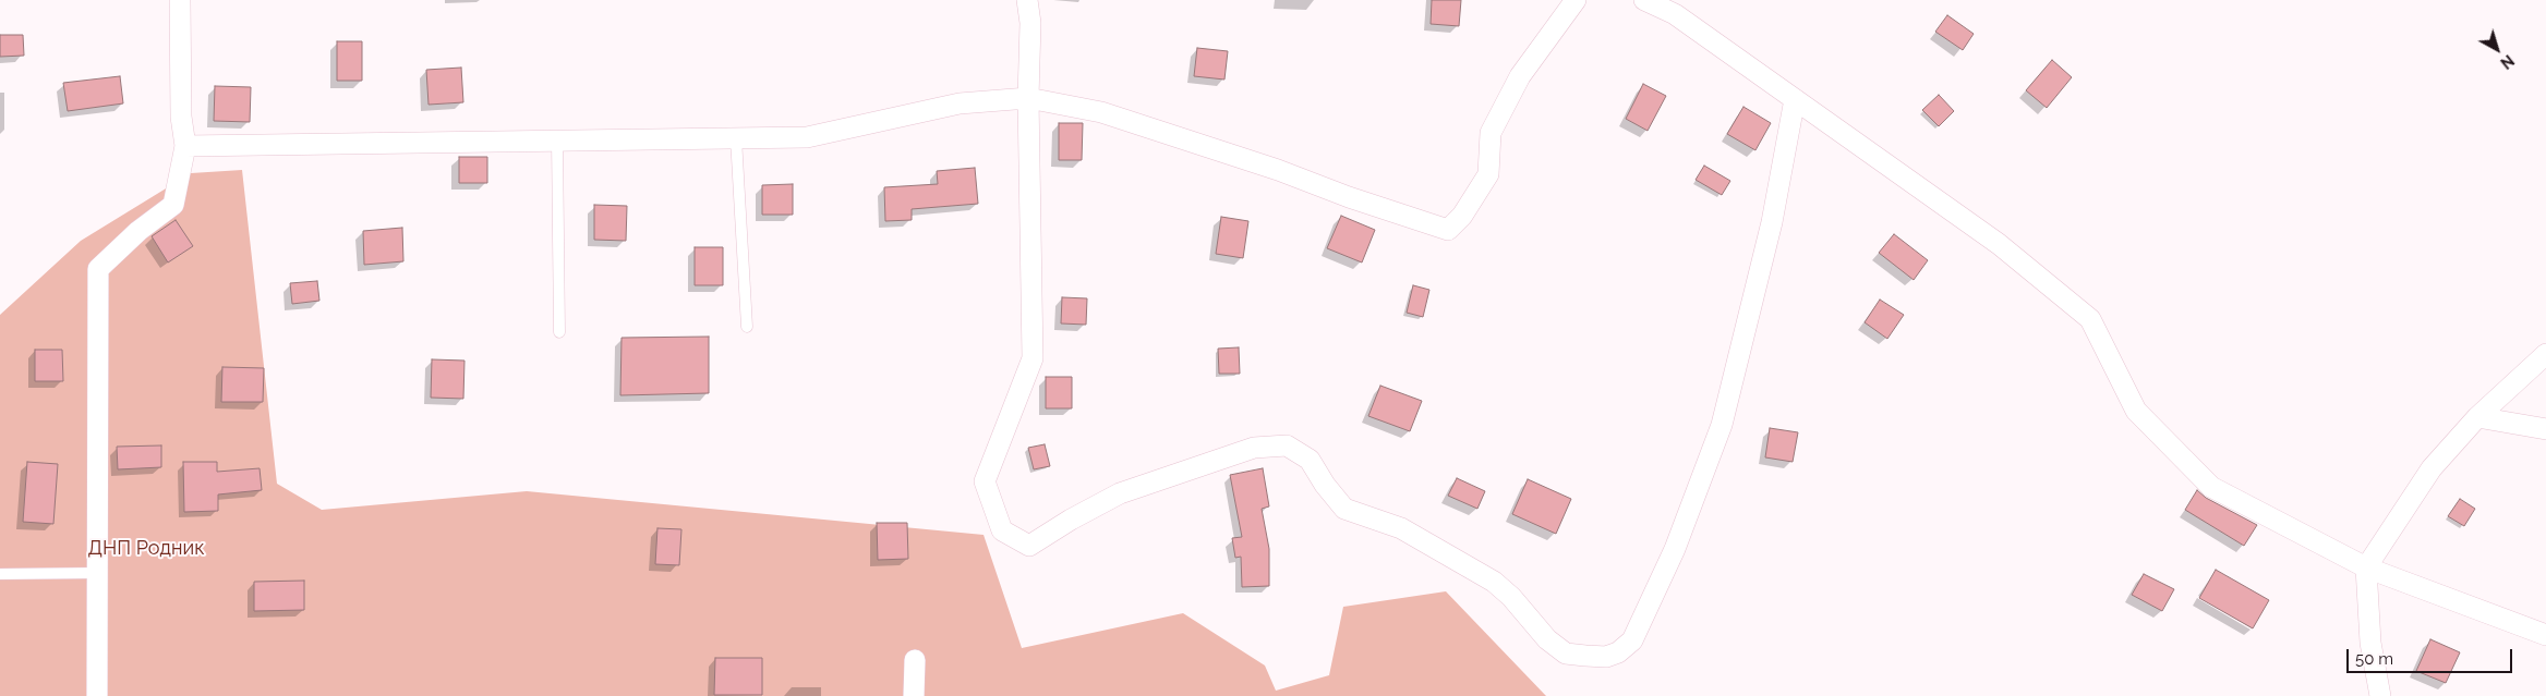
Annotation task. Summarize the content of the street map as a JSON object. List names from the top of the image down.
{
  "parks": ["ДНП Родник"],
  "scale_bar": "50 m",
  "north": "bottom right"
}
